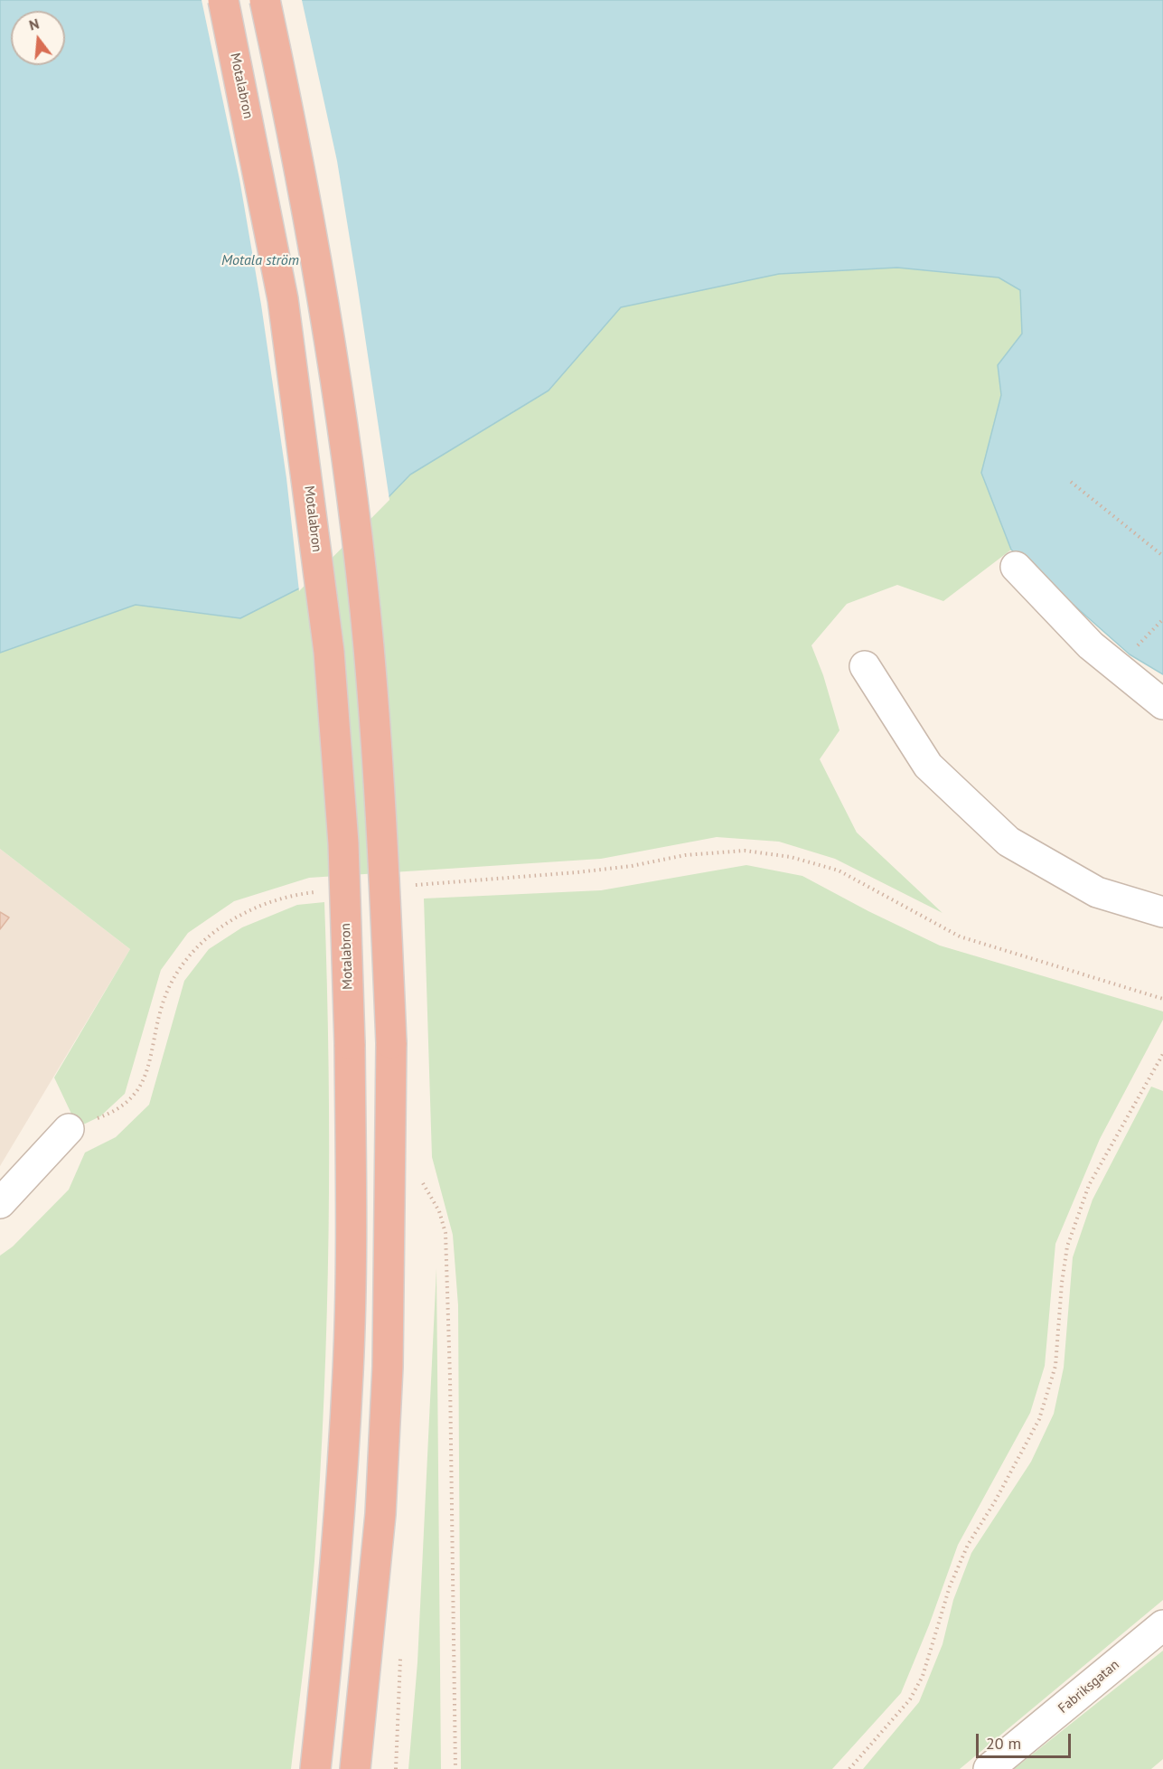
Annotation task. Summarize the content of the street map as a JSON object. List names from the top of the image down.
{
  "streets": {
    "highway": ["Motalabron"],
    "street": ["Fabriksgatan"]
  },
  "water": ["Motala ström"],
  "scale_bar": "20 m",
  "north": "top"
}
